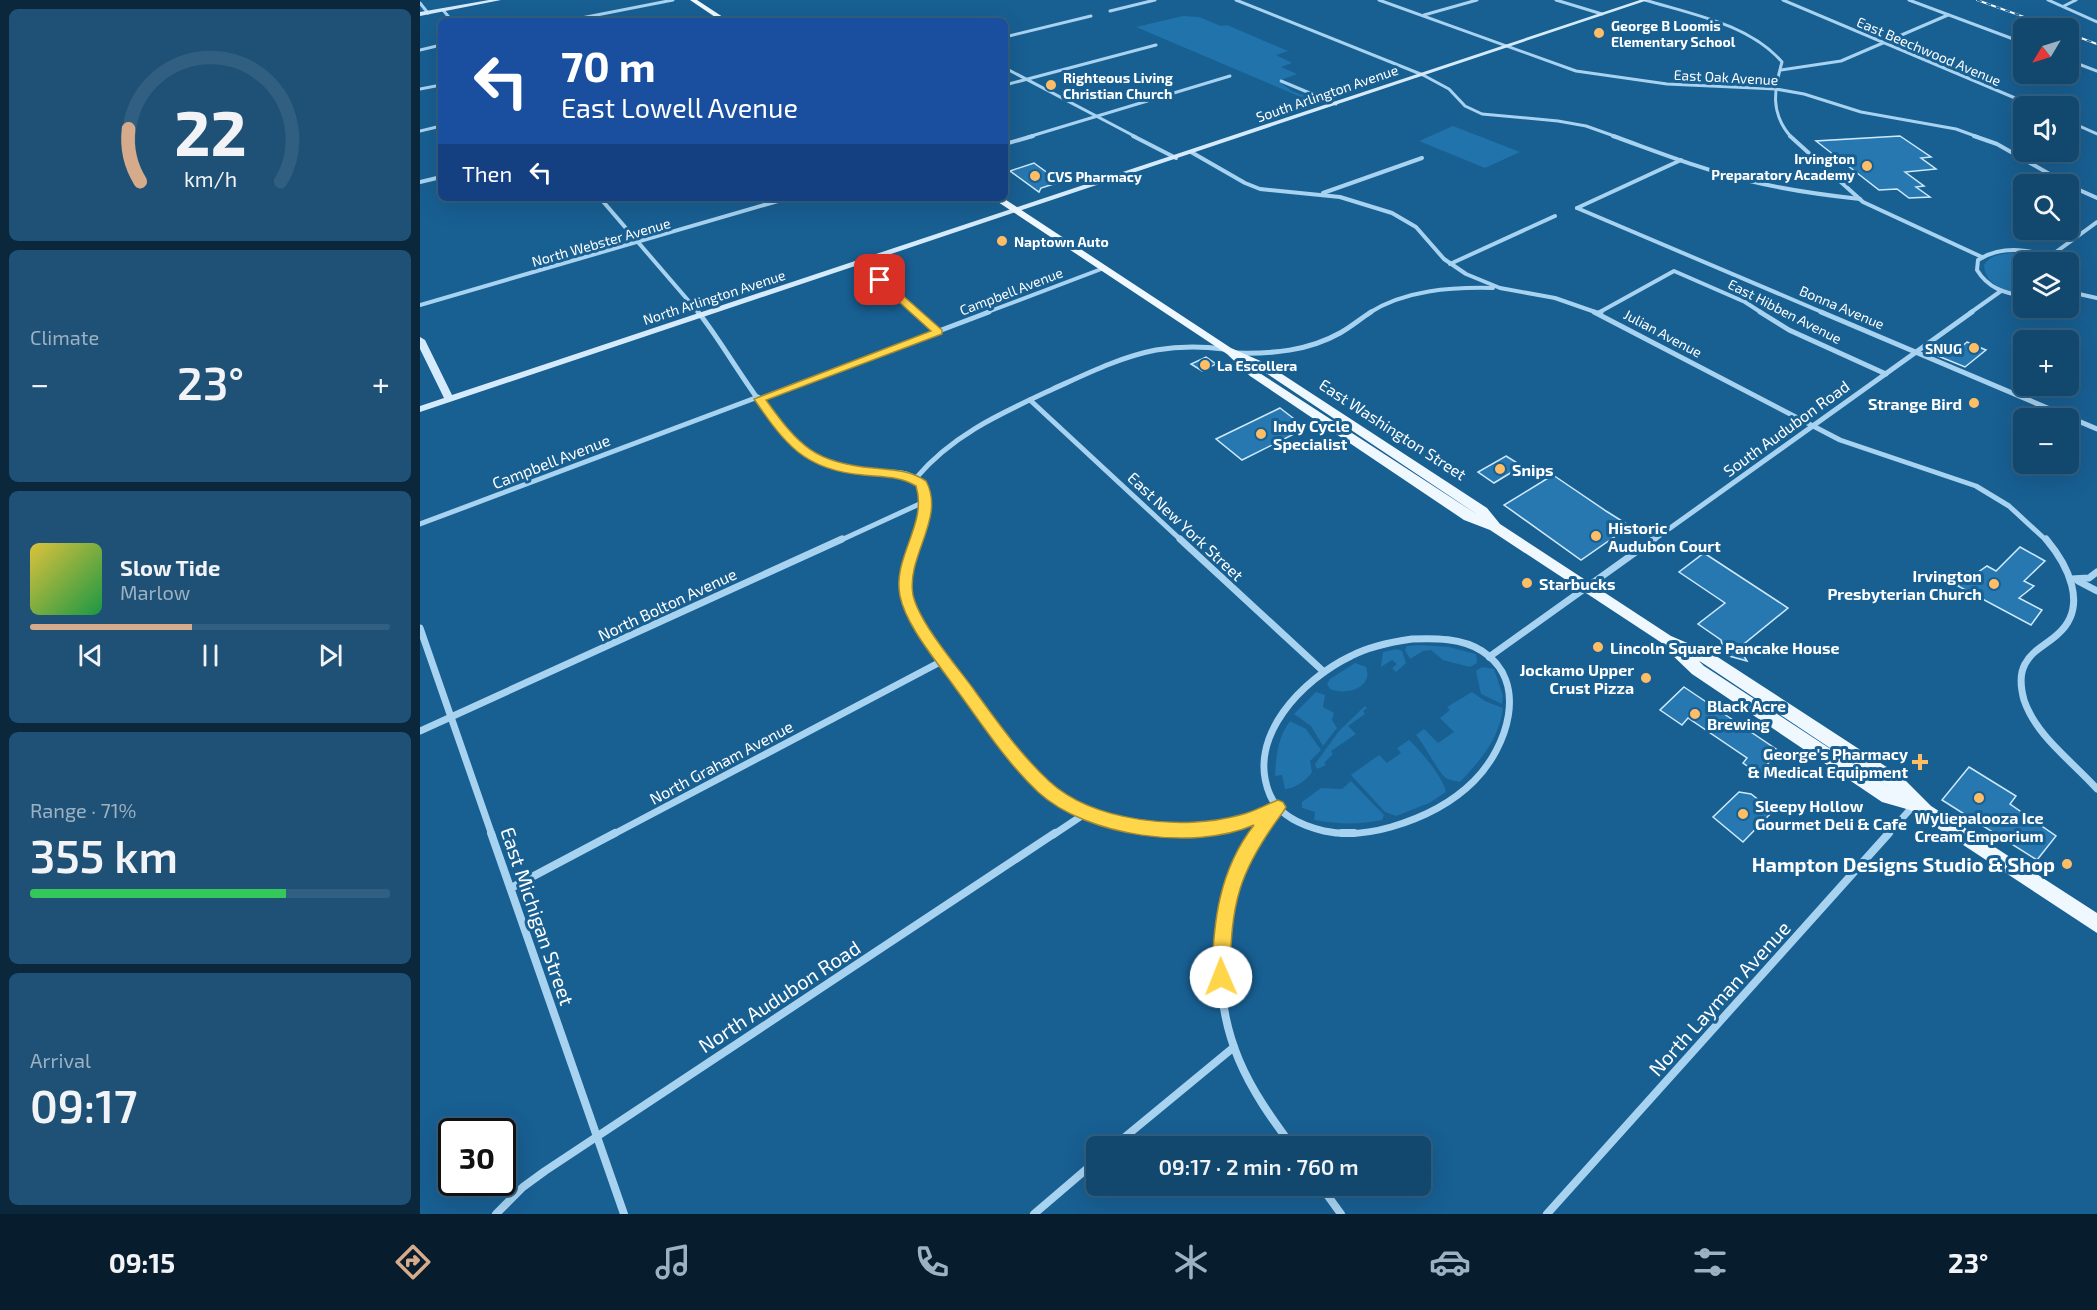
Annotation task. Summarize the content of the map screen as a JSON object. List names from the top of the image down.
{
  "streets": {
    "main road": ["South Arlington Avenue", "North Arlington Avenue", "East Washington Street"],
    "street": [
      "East Beechwood Avenue",
      "East Oak Avenue",
      "North Webster Avenue",
      "Campbell Avenue",
      "Bonna Avenue",
      "East Hibben Avenue",
      "Julian Avenue",
      "South Audubon Road",
      "East New York Street",
      "North Bolton Avenue",
      "North Graham Avenue",
      "East Michigan Street",
      "North Audubon Road",
      "North Layman Avenue"
    ]
  },
  "crossings": [
    ["East Oak Avenue", "South Arlington Avenue"],
    ["South Arlington Avenue", "North Arlington Avenue"],
    ["South Arlington Avenue", "Julian Avenue"],
    ["South Arlington Avenue", "East Washington Street"],
    ["Campbell Avenue", "East Washington Street"],
    ["North Arlington Avenue", "East Washington Street"],
    ["Bonna Avenue", "South Audubon Road"],
    ["East Hibben Avenue", "Julian Avenue"],
    ["East Hibben Avenue", "South Audubon Road"],
    ["Julian Avenue", "South Audubon Road"],
    ["South Audubon Road", "East Washington Street"],
    ["East Washington Street", "North Layman Avenue"],
    ["North Bolton Avenue", "East Michigan Street"],
    ["North Graham Avenue", "East Michigan Street"],
    ["East Michigan Street", "North Audubon Road"]
  ],
  "places": {
    "other": [
      "George B Loomis Elementary School",
      "Righteous Living Christian Church",
      "Irvington Preparatory Academy",
      "CVS Pharmacy",
      "Naptown Auto",
      "SNUG",
      "La Escollera",
      "Strange Bird",
      "Indy Cycle Specialist",
      "Snips",
      "Historic Audubon Court",
      "Starbucks",
      "Irvington Presbyterian Church",
      "Lincoln Square Pancake House",
      "Jockamo Upper Crust Pizza",
      "Black Acre Brewing",
      "Wyliepalooza Ice Cream Emporium",
      "Sleepy Hollow Gourmet Deli & Cafe",
      "Hampton Designs Studio & Shop"
    ],
    "health": ["George's Pharmacy & Medical Equipment"]
  },
  "north": "bottom left",
  "page": {
    "map_buttons": ["+", "−"],
    "turn": ["70 m", "East Lowell Avenue"],
    "then": "Then",
    "tile": [
      "Climate",
      ["Range · 71%", "355 km"],
      ["Arrival", "09:17"]
    ],
    "heat": ["−", "23°", "+"],
    "song": ["Slow Tide", "Marlow"],
    "limit": "30",
    "trip": "09:17 · 2 min · 760 m",
    "tabs": ["09:15", "23°"],
    "gauge": ["22", "km/h"]
  }
}
